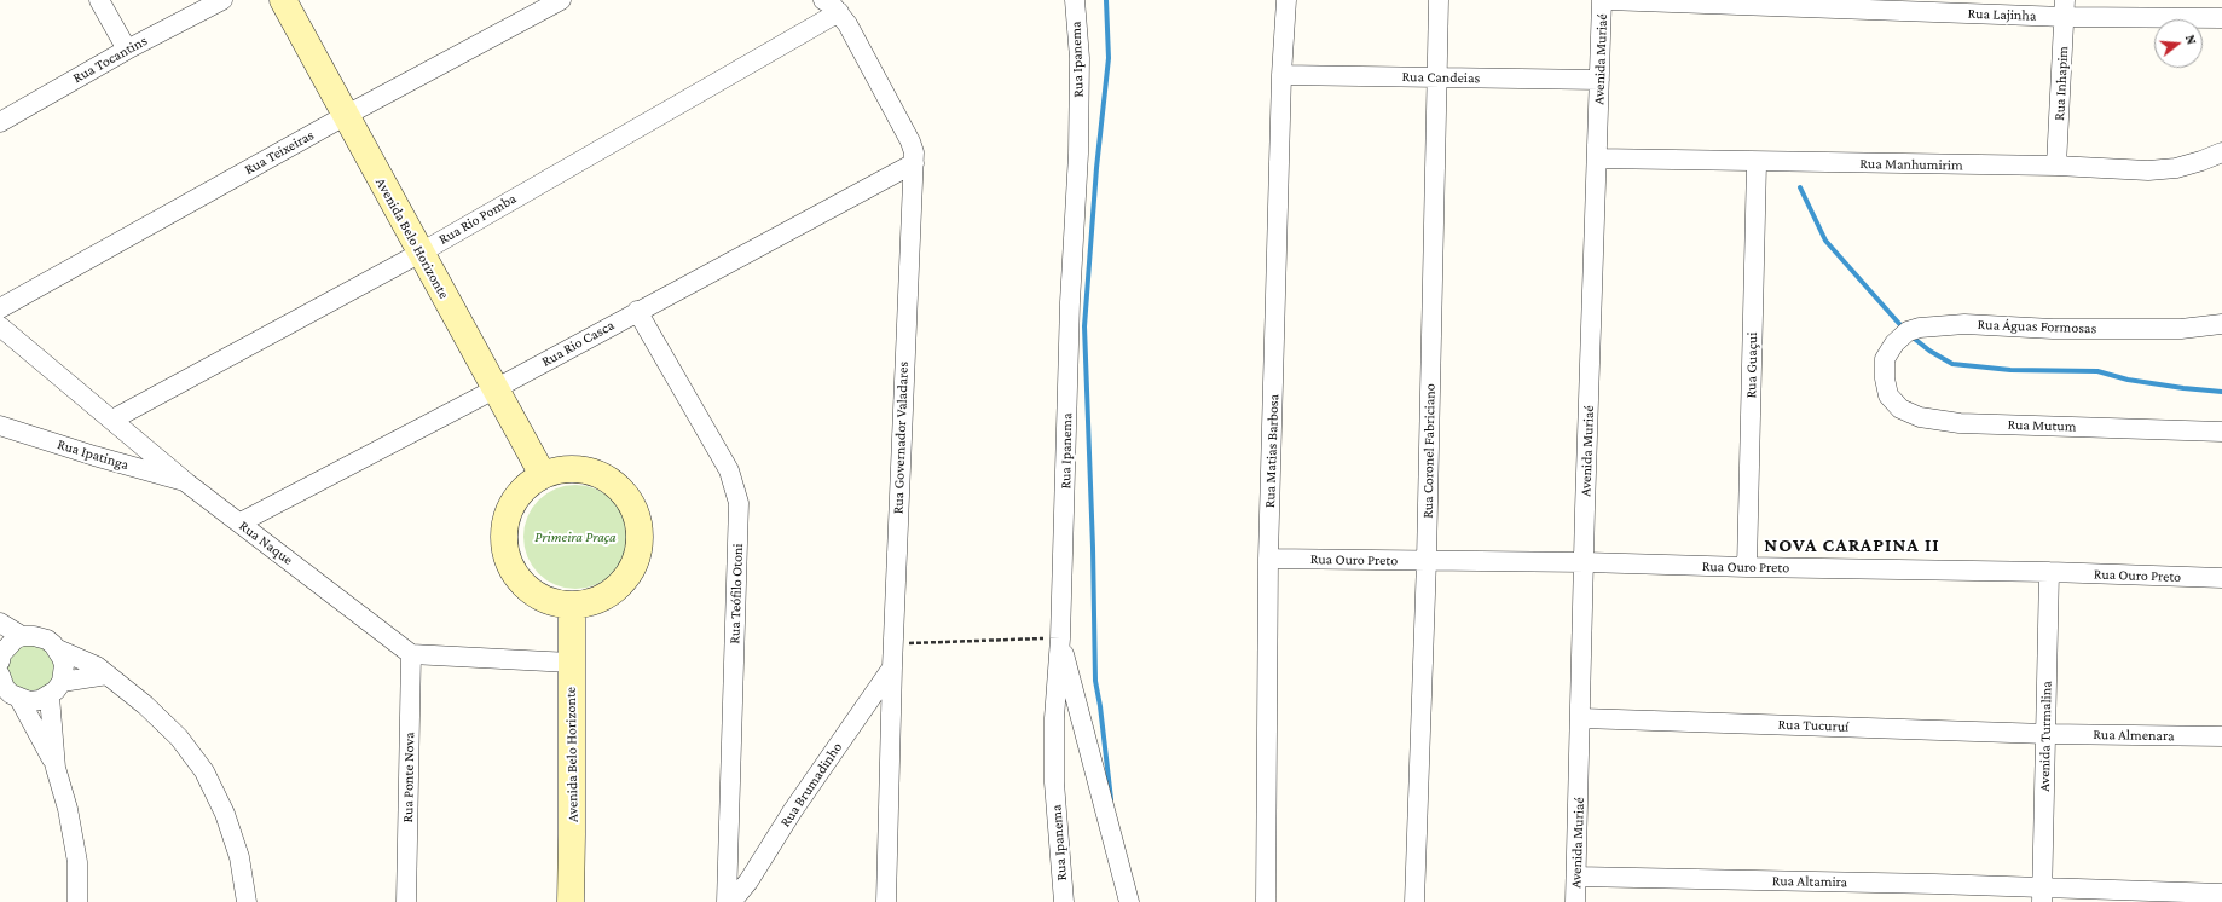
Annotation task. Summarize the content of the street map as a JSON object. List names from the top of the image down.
{
  "streets": {
    "street": [
      "Rua Lajinha",
      "Rua Tocantins",
      "Rua Ipanema",
      "Avenida Muriaé",
      "Rua Candeias",
      "Rua Inhapim",
      "Rua Teixeiras",
      "Rua Manhumirim",
      "Rua Rio Pomba",
      "Avenida Belo Horizonte",
      "Rua Águas Formosas",
      "Rua Rio Casca",
      "Rua Guaçui",
      "Rua Mutum",
      "Rua Governador Valadares",
      "Rua Matias Barbosa",
      "Rua Coronel Fabriciano",
      "Rua Ipatinga",
      "Rua Naque",
      "Rua Ouro Preto",
      "Rua Teófilo Otoni",
      "Rua Tucuruí",
      "Rua Almenara",
      "Avenida Turmalina",
      "Rua Ponte Nova",
      "Rua Brumadinho",
      "Rua Altamira"
    ]
  },
  "crossings": [
    ["Rua Lajinha", "Rua Inhapim"],
    ["Avenida Muriaé", "Rua Candeias"],
    ["Avenida Muriaé", "Rua Manhumirim"],
    ["Avenida Muriaé", "Rua Ouro Preto"],
    ["Avenida Muriaé", "Rua Tucuruí"],
    ["Avenida Muriaé", "Rua Altamira"],
    ["Rua Candeias", "Rua Matias Barbosa"],
    ["Rua Candeias", "Rua Coronel Fabriciano"],
    ["Rua Inhapim", "Rua Manhumirim"],
    ["Rua Teixeiras", "Avenida Belo Horizonte"],
    ["Rua Manhumirim", "Rua Guaçui"],
    ["Rua Rio Pomba", "Avenida Belo Horizonte"],
    ["Rua Rio Pomba", "Rua Governador Valadares"],
    ["Rua Rio Pomba", "Rua Naque"],
    ["Avenida Belo Horizonte", "Rua Rio Casca"],
    ["Rua Águas Formosas", "Rua Mutum"],
    ["Rua Rio Casca", "Rua Governador Valadares"],
    ["Rua Rio Casca", "Rua Naque"],
    ["Rua Rio Casca", "Rua Teófilo Otoni"],
    ["Rua Guaçui", "Rua Ouro Preto"],
    ["Rua Governador Valadares", "Rua Brumadinho"],
    ["Rua Matias Barbosa", "Rua Ouro Preto"],
    ["Rua Coronel Fabriciano", "Rua Ouro Preto"],
    ["Rua Ipatinga", "Rua Naque"],
    ["Rua Naque", "Rua Ponte Nova"],
    ["Rua Ouro Preto", "Avenida Turmalina"],
    ["Rua Tucuruí", "Rua Almenara"],
    ["Rua Tucuruí", "Avenida Turmalina"],
    ["Rua Almenara", "Avenida Turmalina"],
    ["Avenida Turmalina", "Rua Altamira"]
  ],
  "districts": ["NOVA CARAPINA II"],
  "parks": ["Primeira Praça"],
  "north": "right"
}
